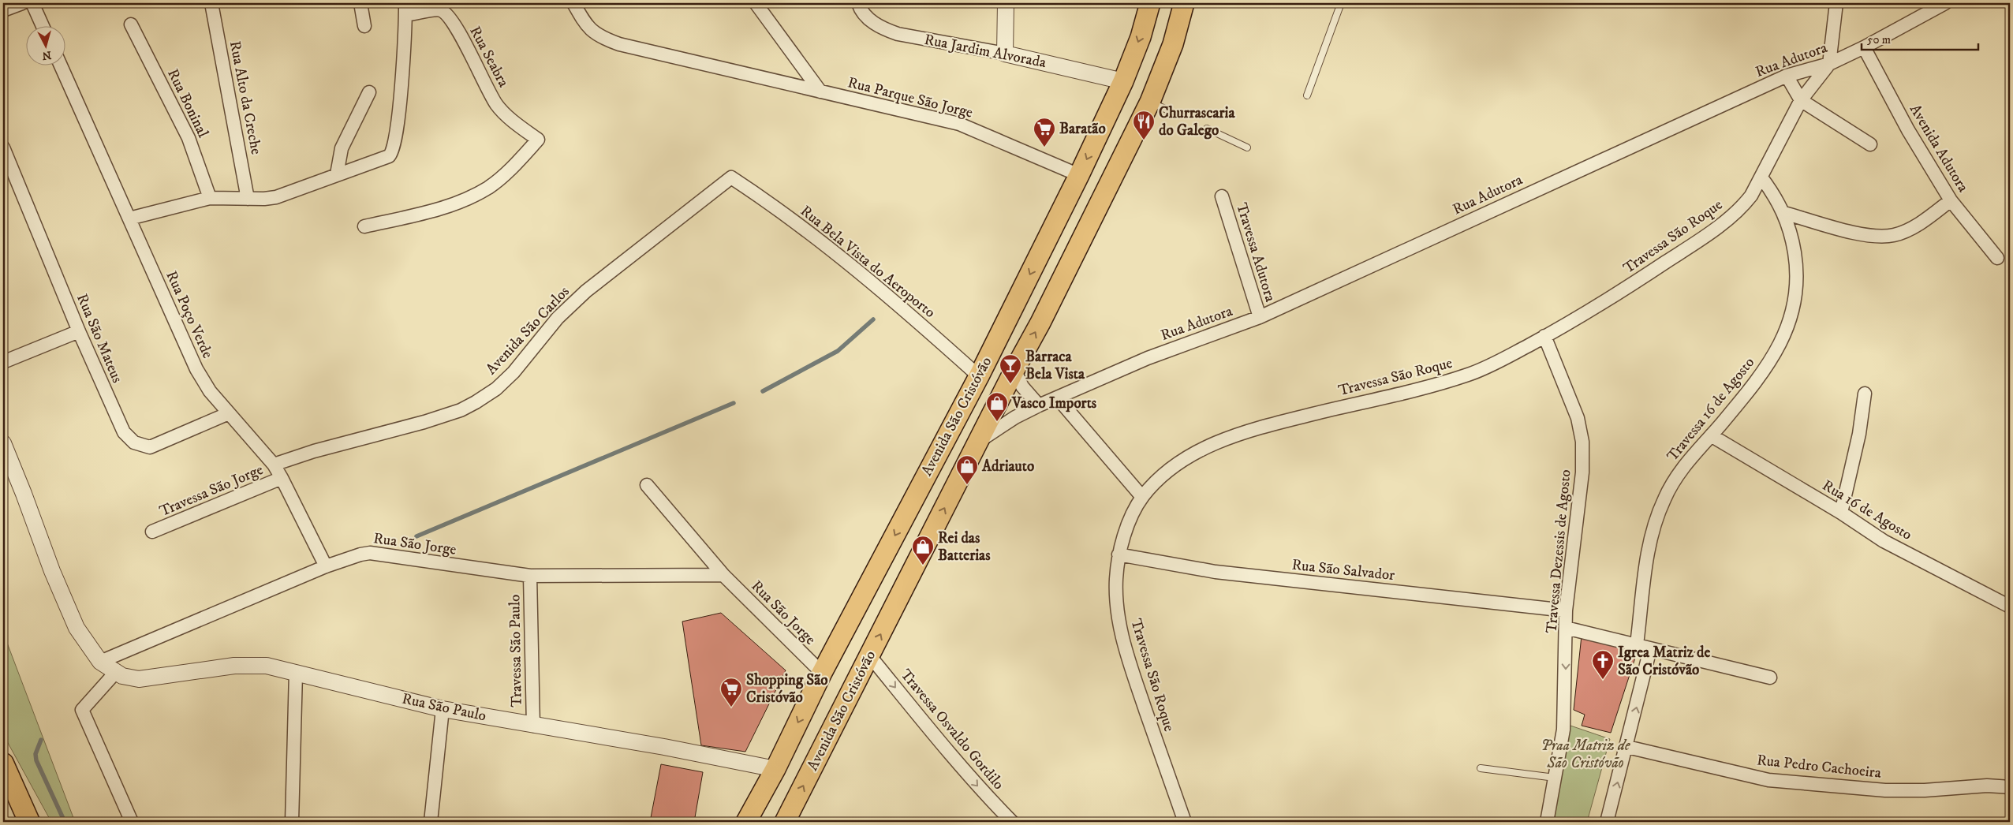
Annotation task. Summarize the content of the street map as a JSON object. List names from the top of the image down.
{
  "streets": {
    "main road": ["Avenida São Cristóvão"],
    "street": [
      "Rua Jardim Alvorada",
      "Rua Seabra",
      "Rua Adutora",
      "Rua Alto da Creche",
      "Rua Parque São Jorge",
      "Rua Boninal",
      "Avenida Adutora",
      "Travessa São Roque",
      "Travessa Adutora",
      "Rua Bela Vista do Aeroporto",
      "Rua Poço Verde",
      "Avenida São Carlos",
      "Rua São Mateus",
      "Travessa 16 de Agosto",
      "Travessa São Jorge",
      "Rua 16 de Agosto",
      "Rua São Jorge",
      "Travessa Dezessis de Agosto",
      "Rua São Salvador",
      "Travessa São Paulo",
      "Rua São Paulo",
      "Travessa Osvaldo Gordilo",
      "Rua Pedro Cachoeira"
    ]
  },
  "crossings": [
    ["Rua Jardim Alvorada", "Avenida São Cristóvão"],
    ["Rua Adutora", "Avenida Adutora"],
    ["Rua Adutora", "Travessa São Roque"],
    ["Rua Adutora", "Travessa Adutora"],
    ["Rua Adutora", "Avenida São Cristóvão"],
    ["Rua Parque São Jorge", "Avenida São Cristóvão"],
    ["Travessa São Roque", "Travessa 16 de Agosto"],
    ["Travessa São Roque", "Travessa Dezessis de Agosto"],
    ["Travessa São Roque", "Rua São Salvador"],
    ["Rua Bela Vista do Aeroporto", "Avenida São Carlos"],
    ["Rua Bela Vista do Aeroporto", "Avenida São Cristóvão"],
    ["Rua Poço Verde", "Avenida São Carlos"],
    ["Rua Poço Verde", "Rua São Mateus"],
    ["Rua Poço Verde", "Travessa São Jorge"],
    ["Rua Poço Verde", "Rua São Jorge"],
    ["Travessa 16 de Agosto", "Rua 16 de Agosto"],
    ["Avenida São Cristóvão", "Rua São Jorge"],
    ["Avenida São Cristóvão", "Rua São Paulo"],
    ["Avenida São Cristóvão", "Travessa Osvaldo Gordilo"],
    ["Rua São Jorge", "Travessa São Paulo"],
    ["Rua São Jorge", "Rua São Paulo"],
    ["Travessa Dezessis de Agosto", "Rua São Salvador"],
    ["Travessa São Paulo", "Rua São Paulo"]
  ],
  "one_way": ["Travessa Osvaldo Gordilo"],
  "parks": ["Praa Matriz de São Cristóvão"],
  "places": {
    "restaurant": ["Churrascaria do Galego"],
    "supermarket": ["Baratão", "Shopping São Cristóvão"],
    "bar": ["Barraca Bela Vista"],
    "shop": ["Vasco Imports", "Adriauto", "Rei das Batterias"],
    "church": ["Igrea Matriz de São Cristóvão"]
  },
  "scale_bar": "50 m",
  "north": "bottom"
}
